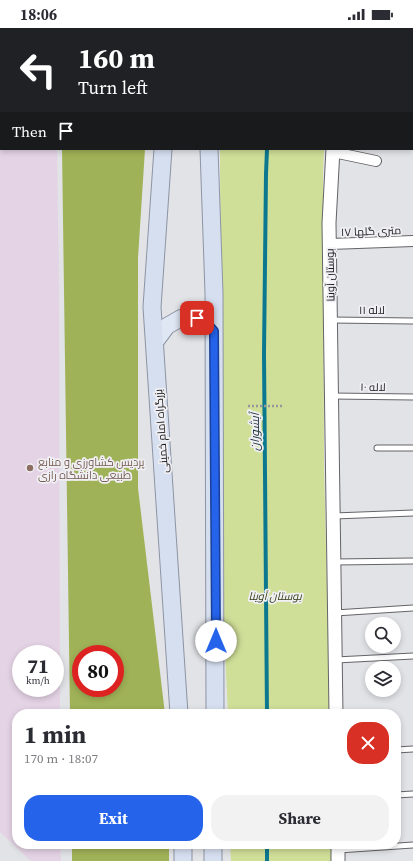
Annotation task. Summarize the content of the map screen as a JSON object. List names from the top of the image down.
{
  "streets": {
    "highway": ["بزرگراه امام خمینی"],
    "street": ["۱۷ متری گلها", "بوستان آوینا"],
    "lane": ["لاله ۱۱", "لاله ۱۰"]
  },
  "crossings": [
    ["۱۷ متری گلها", "بوستان آوینا"],
    ["بوستان آوینا", "لاله ۱۱"],
    ["بوستان آوینا", "لاله ۱۰"]
  ],
  "water": ["آبشوران"],
  "parks": ["بوستان آوینا"],
  "places": ["پردیس کشاورزی و منابع طبیعی دانشگاه رازی"],
  "page": {
    "status": "18:06",
    "turn": ["160 m", "Turn left"],
    "then": "Then",
    "speed": "71 km/h",
    "limit": "80",
    "heading": ["1 min", "170 m · 18:07"],
    "buttons": ["Exit", "Share"]
  }
}
